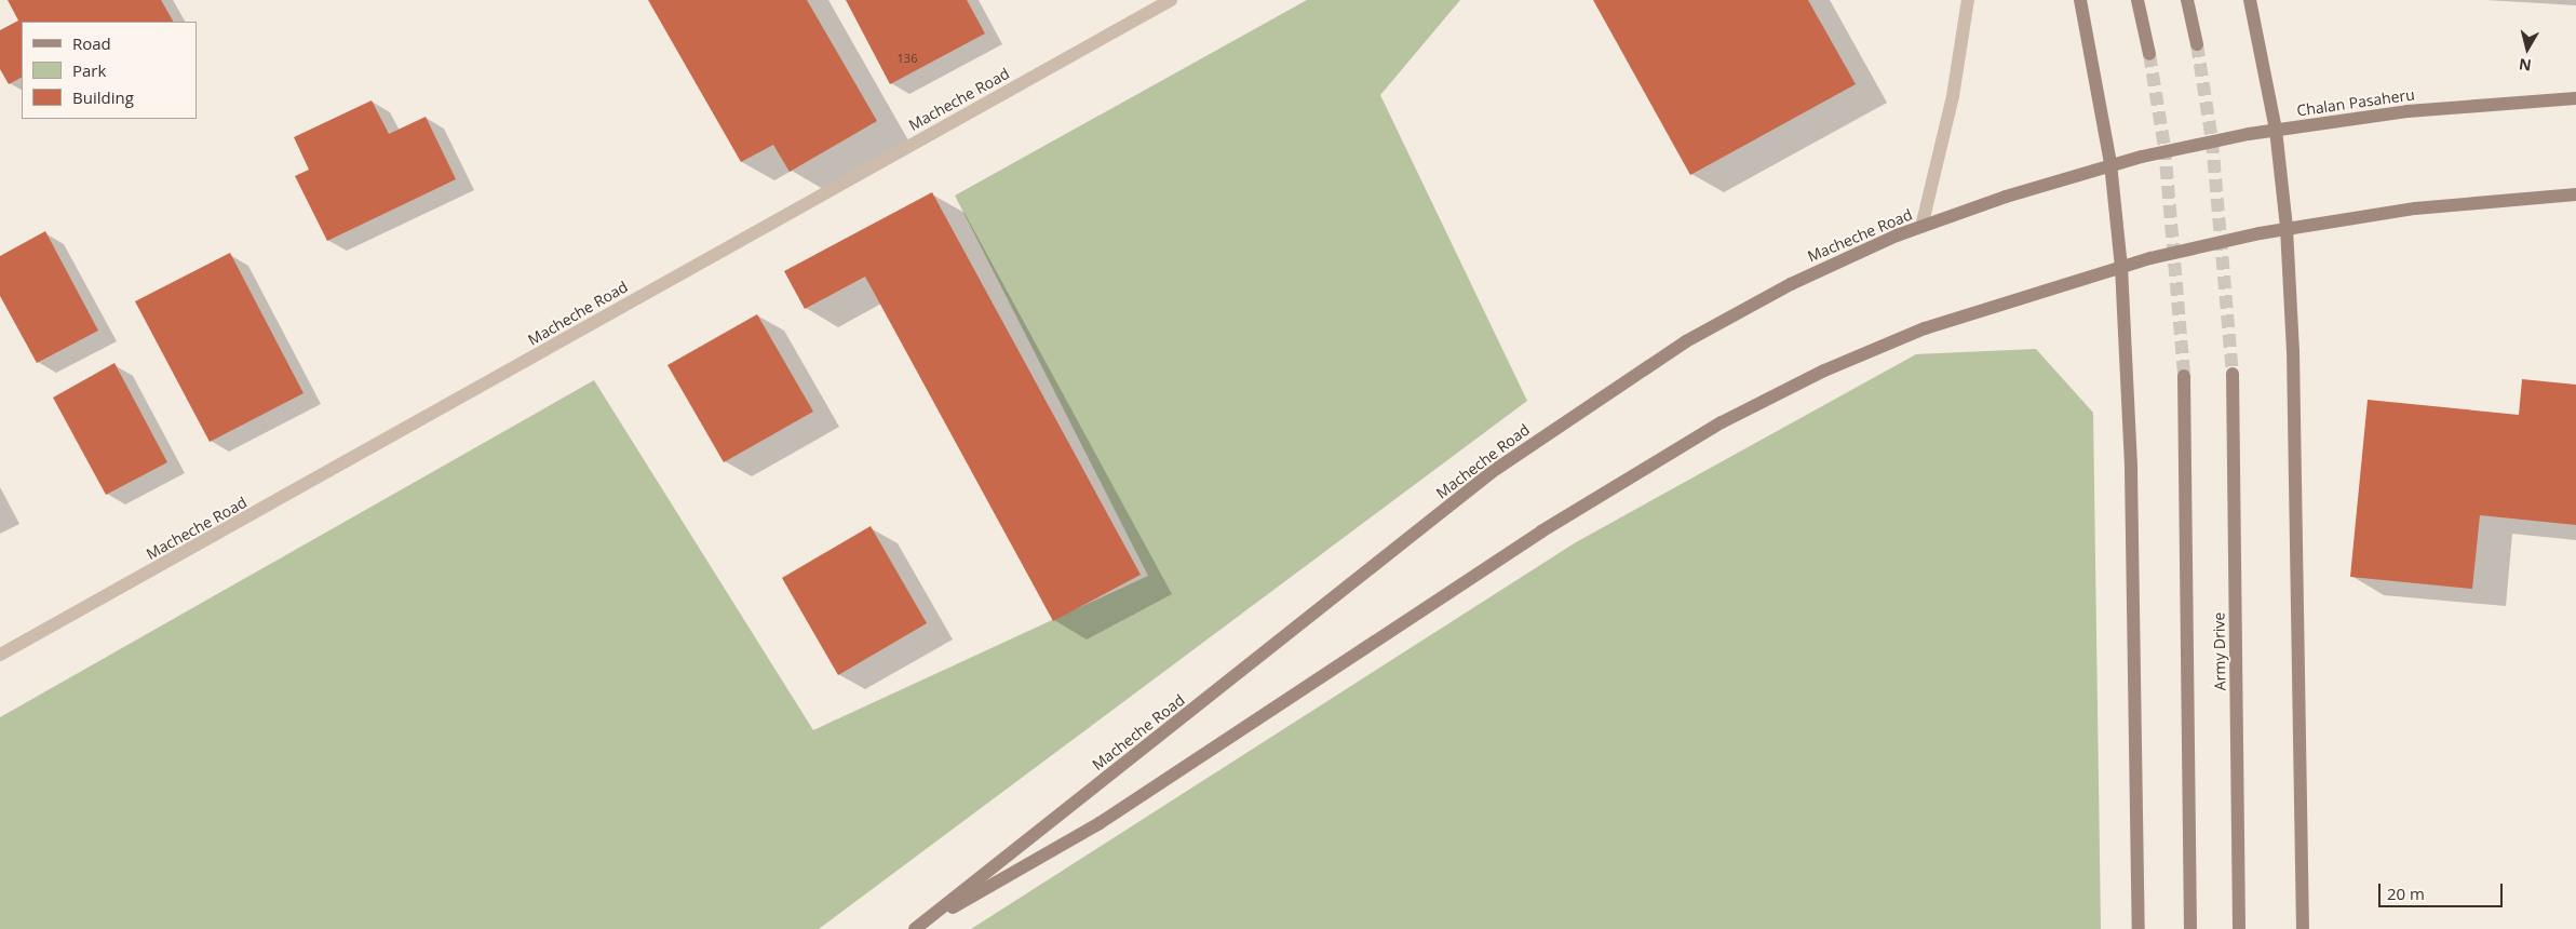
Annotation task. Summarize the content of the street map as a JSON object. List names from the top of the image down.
{
  "streets": {
    "main road": ["Macheche Road", "Chalan Pasaheru", "Army Drive"]
  },
  "crossings": [
    ["Macheche Road", "Chalan Pasaheru"]
  ],
  "house_numbers": ["136"],
  "legend": ["Road", "Park", "Building"],
  "scale_bar": "20 m",
  "north": "bottom"
}
